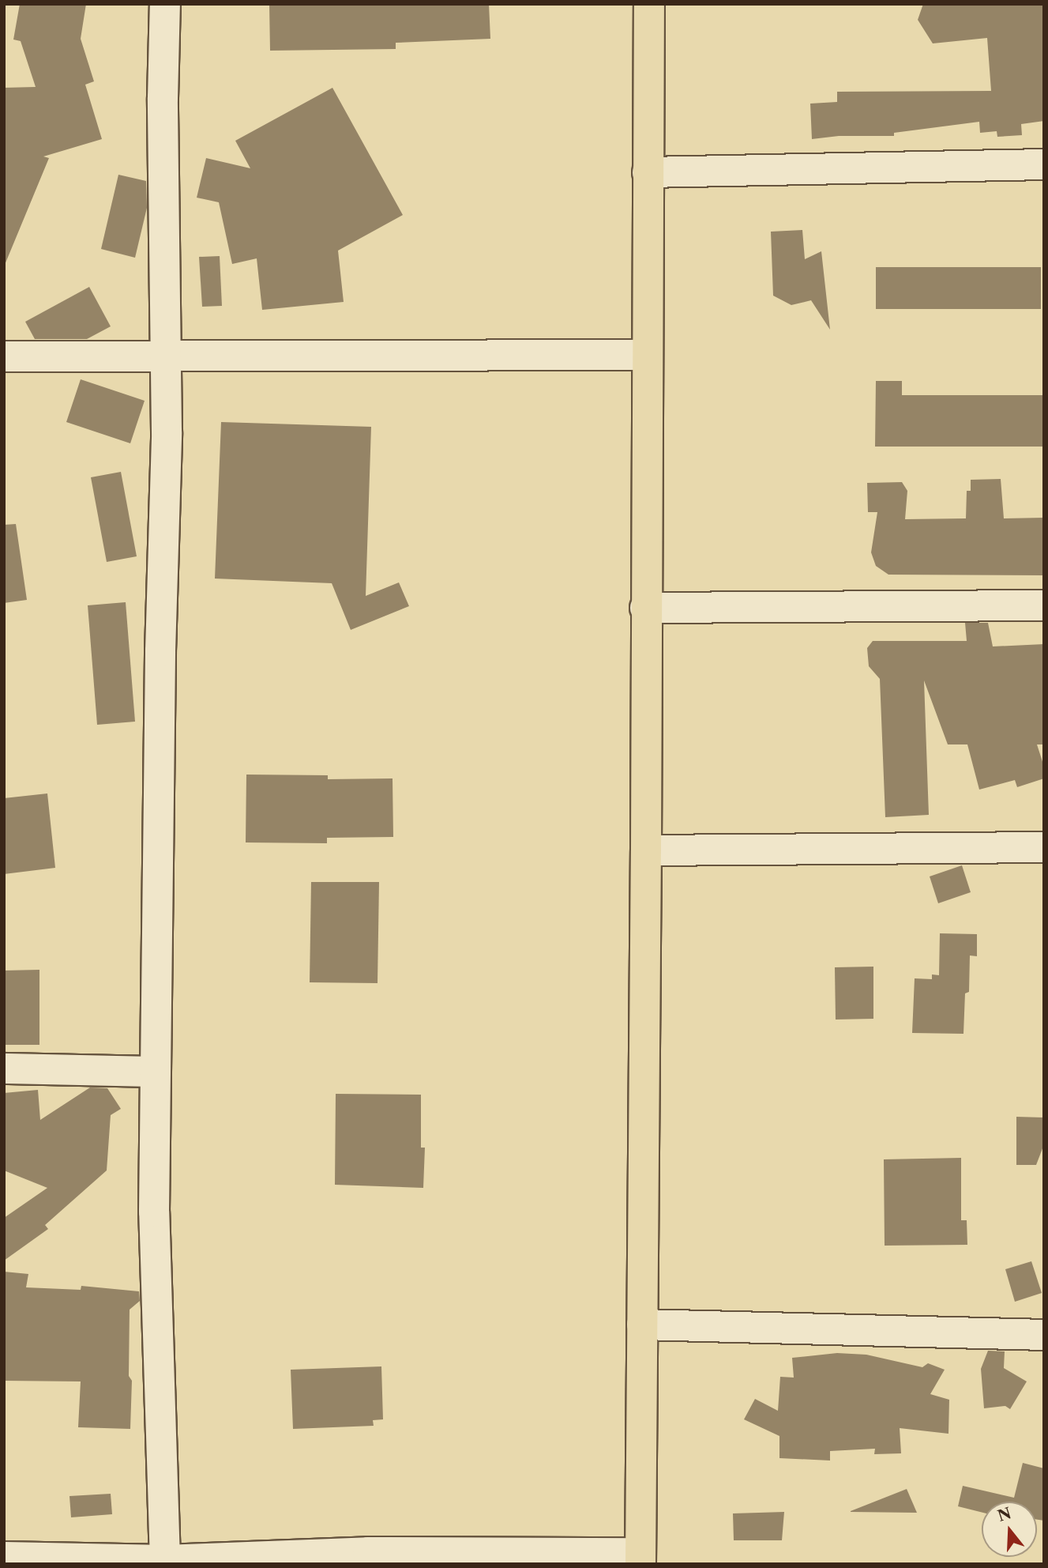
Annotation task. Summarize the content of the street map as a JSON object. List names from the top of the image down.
{
  "north": "top"
}
